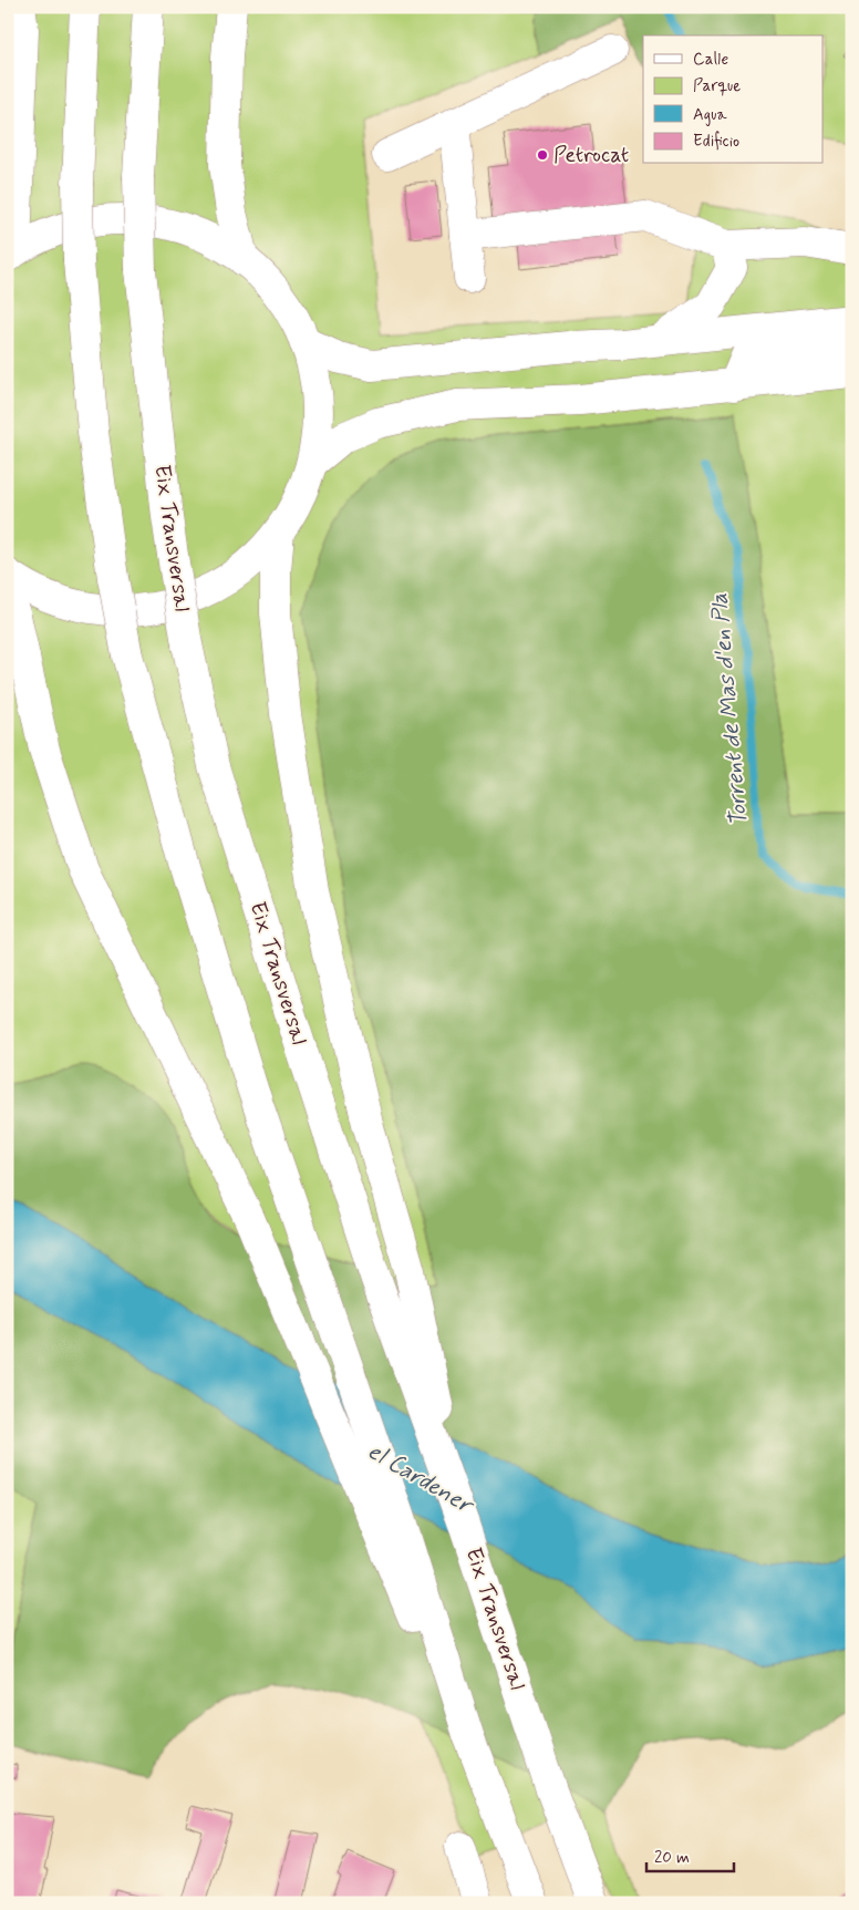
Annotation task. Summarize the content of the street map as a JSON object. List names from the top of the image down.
{
  "streets": {
    "main road": ["Eix Transversal"]
  },
  "water": ["Torrent de Mas d'en Pla", "el Cardener"],
  "places": ["Petrocat"],
  "legend": [
    "Calle",
    "Parque",
    "Agua",
    "Edificio"
  ],
  "scale_bar": "20 m"
}
